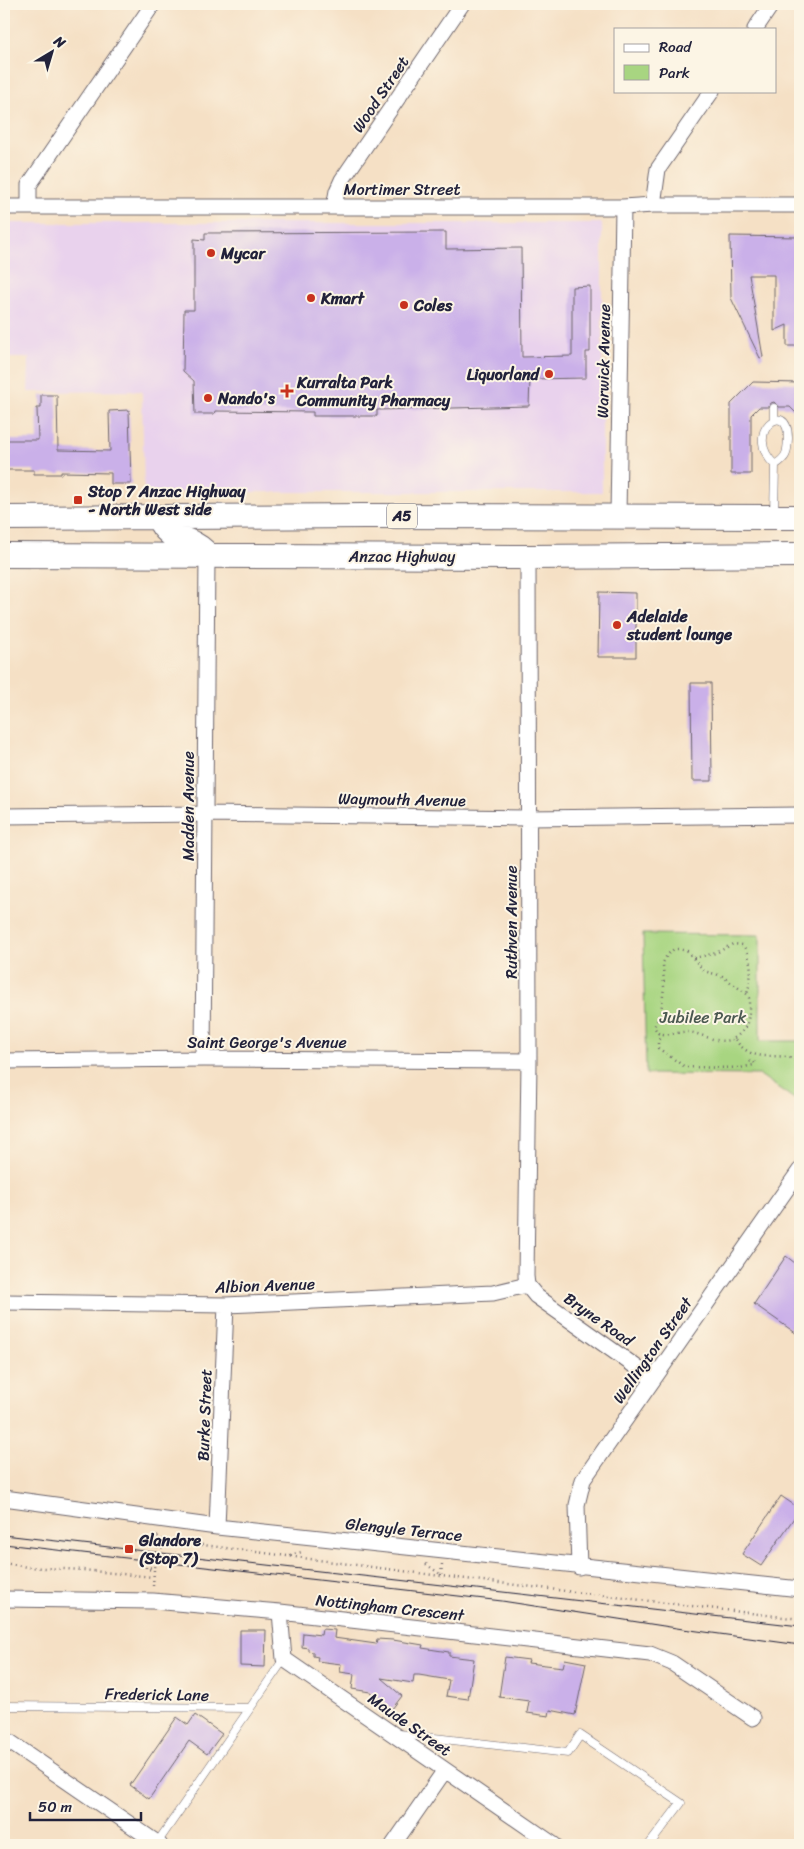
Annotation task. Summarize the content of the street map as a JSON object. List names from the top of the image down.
{
  "streets": {
    "highway": ["A5", "Anzac Highway"],
    "street": [
      "Wood Street",
      "Mortimer Street",
      "Warwick Avenue",
      "Waymouth Avenue",
      "Madden Avenue",
      "Ruthven Avenue",
      "Saint George's Avenue",
      "Albion Avenue",
      "Bryne Road",
      "Wellington Street",
      "Burke Street",
      "Glengyle Terrace",
      "Nottingham Crescent",
      "Maude Street"
    ],
    "lane": ["Frederick Lane"]
  },
  "crossings": [
    ["Wood Street", "Mortimer Street"],
    ["Mortimer Street", "Warwick Avenue"],
    ["Warwick Avenue", "A5"],
    ["Anzac Highway", "Madden Avenue"],
    ["Anzac Highway", "Ruthven Avenue"],
    ["Waymouth Avenue", "Madden Avenue"],
    ["Waymouth Avenue", "Ruthven Avenue"],
    ["Madden Avenue", "Saint George's Avenue"],
    ["Ruthven Avenue", "Saint George's Avenue"],
    ["Ruthven Avenue", "Albion Avenue"],
    ["Ruthven Avenue", "Bryne Road"],
    ["Albion Avenue", "Bryne Road"],
    ["Albion Avenue", "Burke Street"],
    ["Bryne Road", "Wellington Street"],
    ["Wellington Street", "Glengyle Terrace"],
    ["Burke Street", "Glengyle Terrace"]
  ],
  "parks": ["Jubilee Park"],
  "places": {
    "other": [
      "Mycar",
      "Kmart",
      "Coles",
      "Liquorland",
      "Nando's",
      "Adelaide student lounge"
    ],
    "health": ["Kurralta Park Community Pharmacy"],
    "transit": ["Stop 7 Anzac Highway - North West side", "Glandore (Stop 7)"]
  },
  "legend": ["Road", "Park"],
  "scale_bar": "50 m",
  "north": "top right"
}
